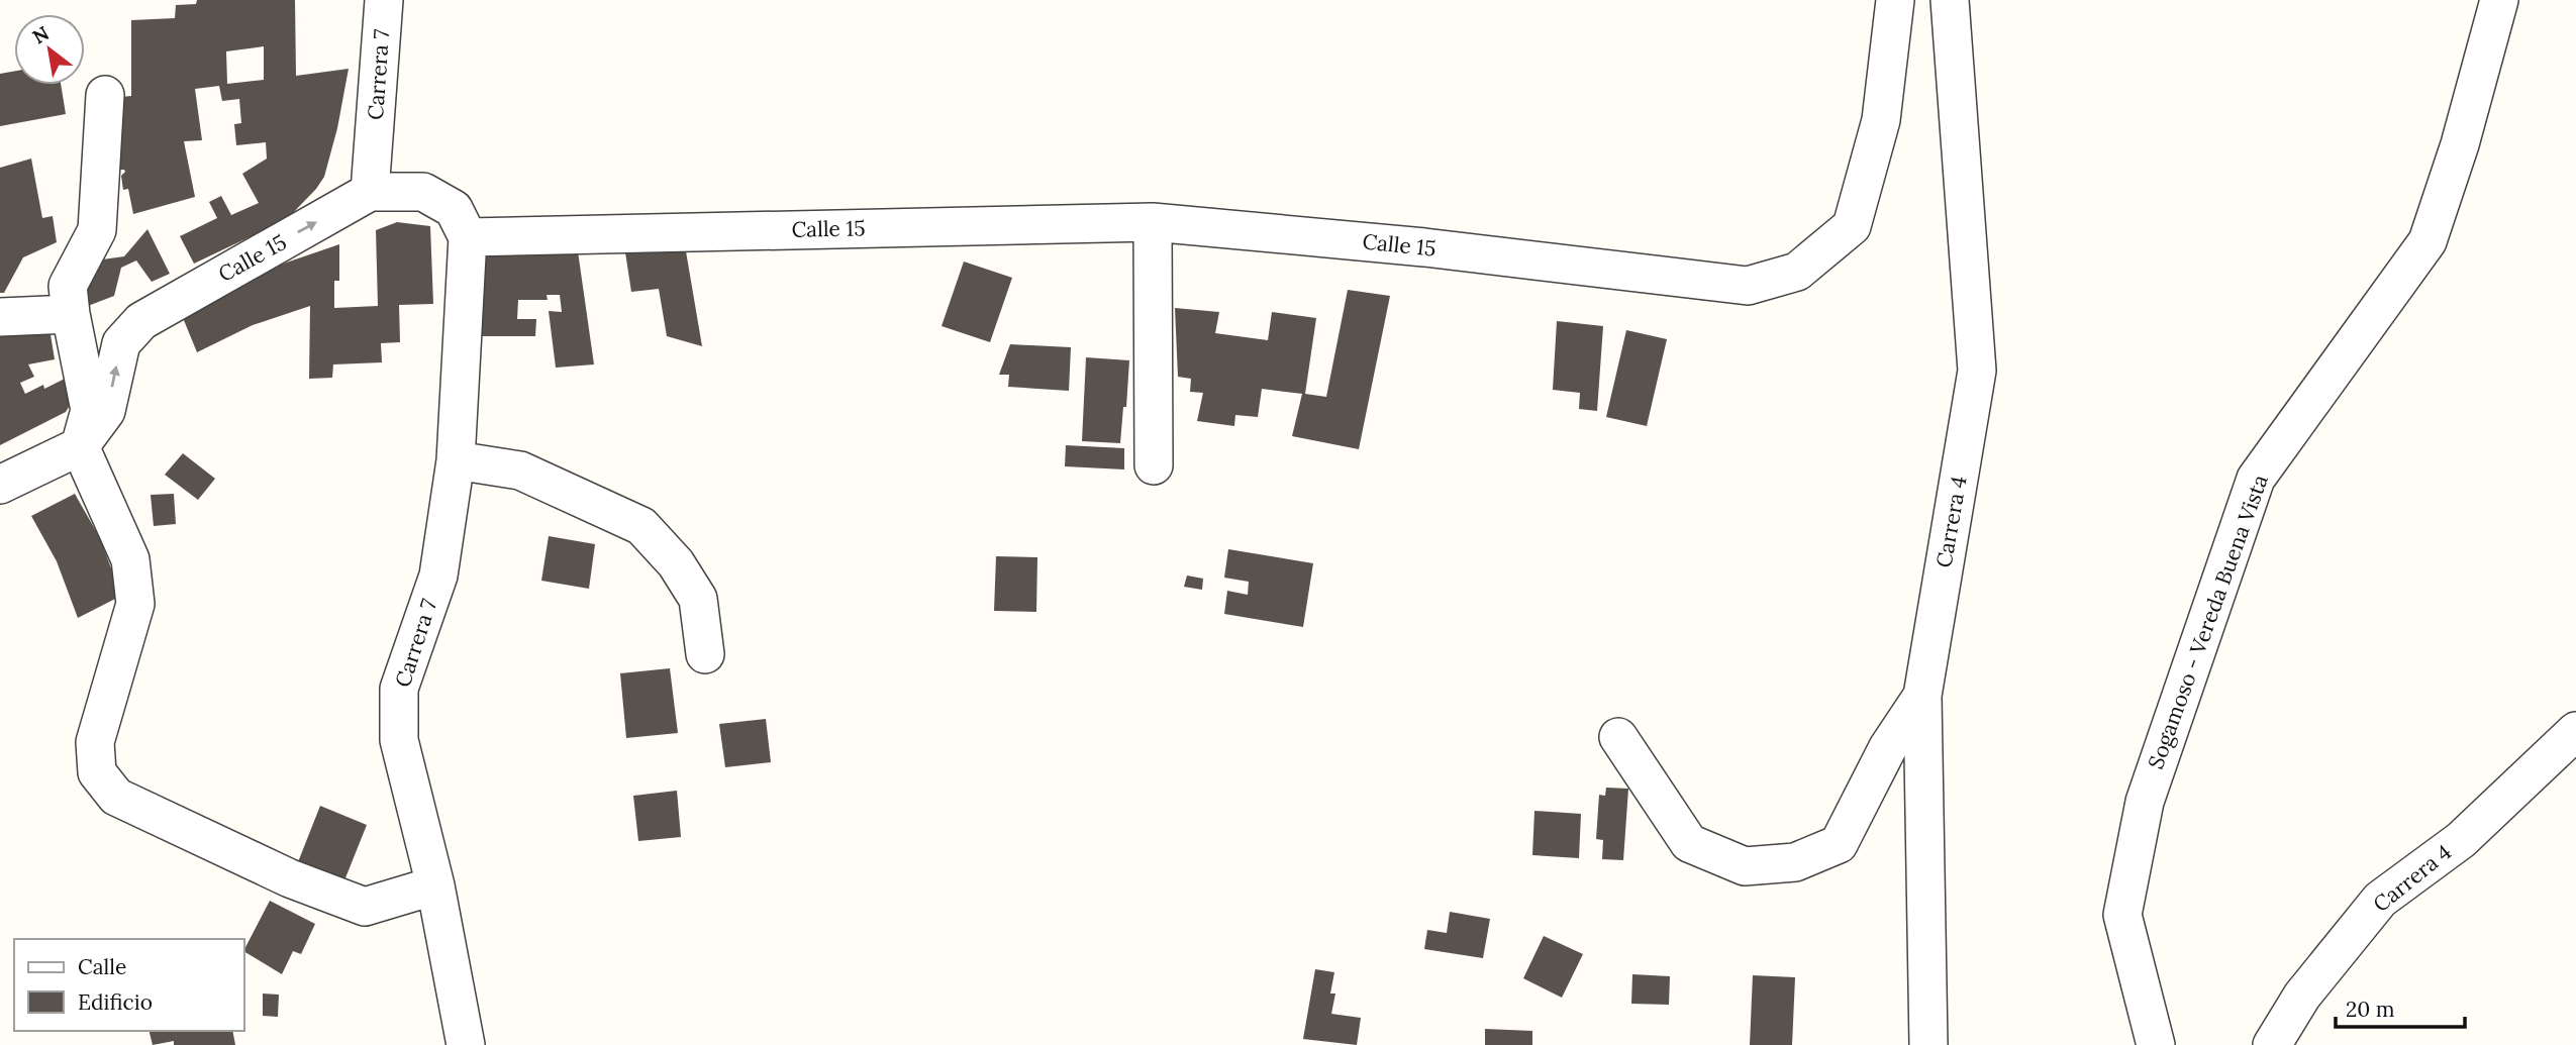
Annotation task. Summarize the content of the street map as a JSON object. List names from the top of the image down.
{
  "streets": {
    "street": [
      "Carrera 7",
      "Calle 15",
      "Carrera 4",
      "Sogamoso - Vereda Buena Vista"
    ]
  },
  "crossings": [
    ["Carrera 7", "Calle 15"]
  ],
  "legend": ["Calle", "Edificio"],
  "scale_bar": "20 m",
  "north": "top left"
}
